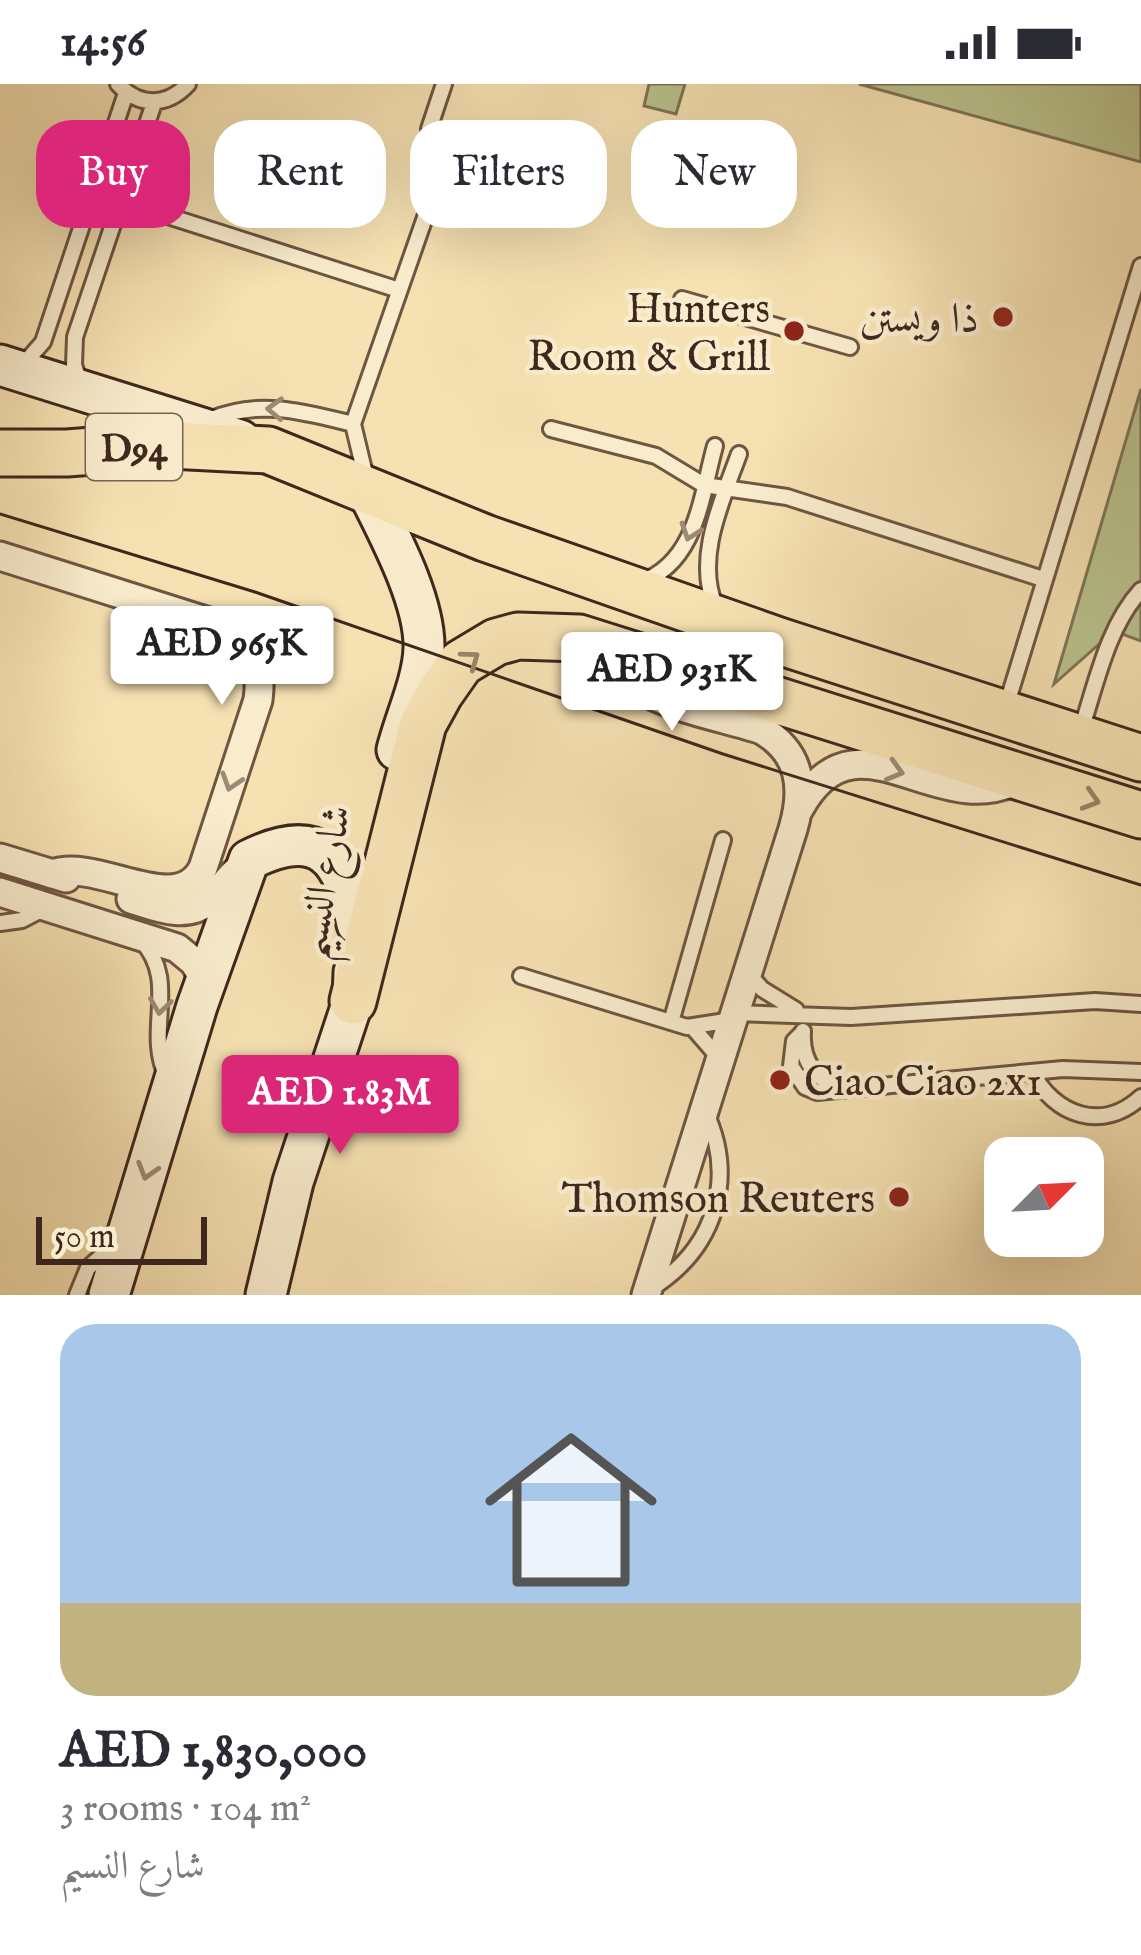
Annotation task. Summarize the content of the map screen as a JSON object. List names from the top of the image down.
{
  "streets": {
    "main road": ["D94", "شارع النسيم"]
  },
  "crossings": [
    ["D94", "شارع النسيم"]
  ],
  "places": [
    "ذا ويستن",
    "Hunters Room & Grill",
    "Ciao Ciao 2x1",
    "Thomson Reuters"
  ],
  "scale_bar": "50 m",
  "north": "top right",
  "page": {
    "status": "14:56",
    "chip": [
      "Buy",
      "Rent",
      "Filters",
      "New"
    ],
    "price": ["AED 965K", "AED 931K", "AED 1.83M"],
    "scale": "50 m",
    "list": [
      {
        "name": "AED 1,830,000",
        "note": "3 rooms · 104 m² · شارع النسيم"
      }
    ]
  }
}
